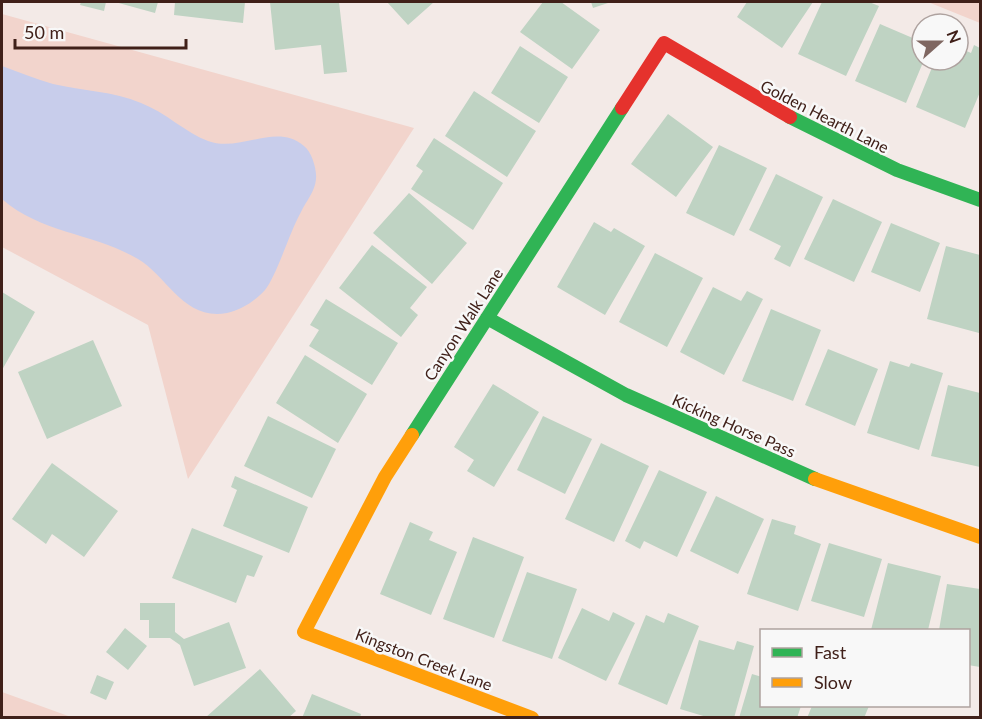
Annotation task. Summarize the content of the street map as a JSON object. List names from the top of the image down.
{
  "streets": {
    "street": [
      "Golden Hearth Lane",
      "Canyon Walk Lane",
      "Kicking Horse Pass",
      "Kingston Creek Lane"
    ]
  },
  "crossings": [
    ["Golden Hearth Lane", "Canyon Walk Lane"],
    ["Canyon Walk Lane", "Kicking Horse Pass"],
    ["Canyon Walk Lane", "Kingston Creek Lane"]
  ],
  "legend": ["Fast", "Slow"],
  "scale_bar": "50 m",
  "north": "right"
}
